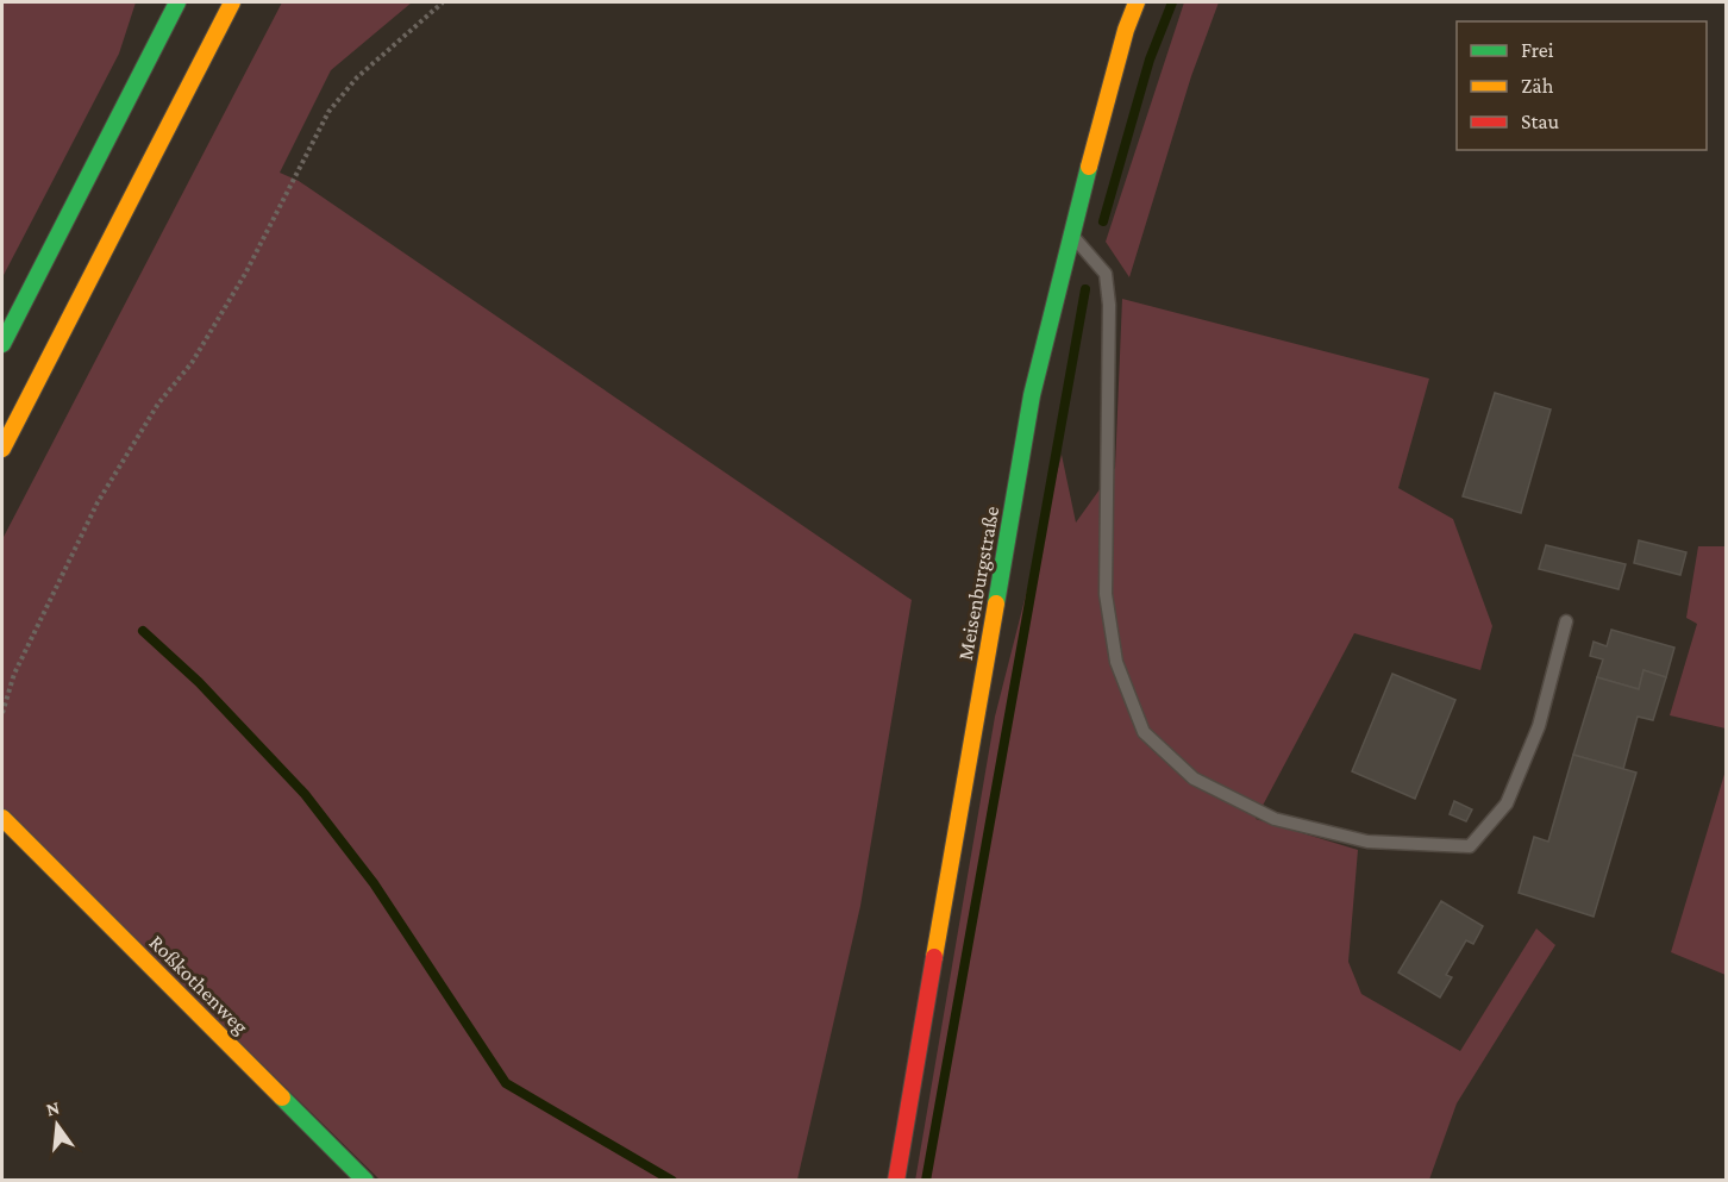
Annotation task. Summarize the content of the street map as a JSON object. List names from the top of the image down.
{
  "streets": {
    "main road": ["Meisenburgstraße", "Roßkothenweg"]
  },
  "legend": ["Frei", "Zäh", "Stau"],
  "north": "top"
}
